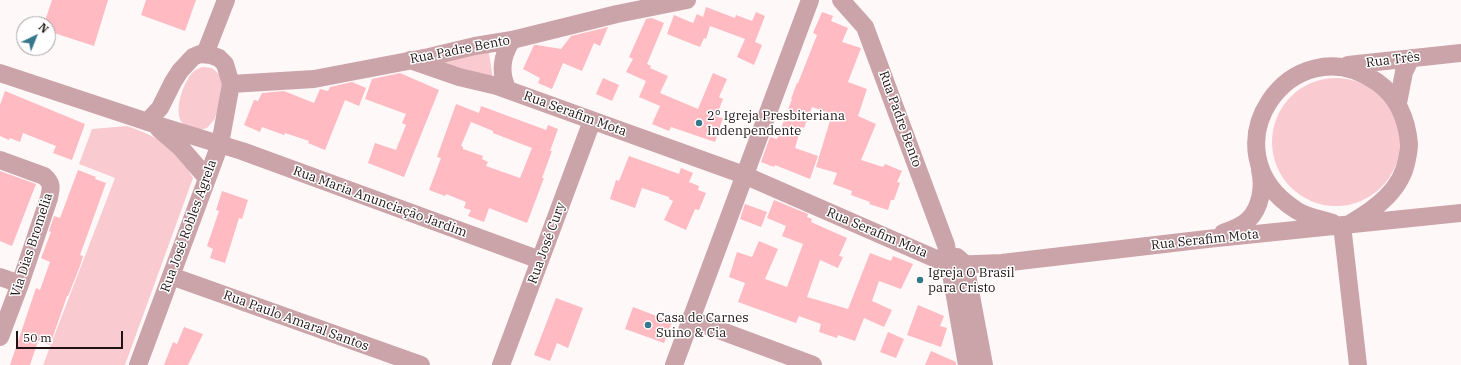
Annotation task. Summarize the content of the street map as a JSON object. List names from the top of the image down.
{
  "streets": {
    "street": [
      "Rua Padre Bento",
      "Rua Três",
      "Rua Serafim Mota",
      "Rua Maria Anunciação Jardim",
      "Rua José Robles Agrela",
      "Rua José Cury",
      "Via Dias Bromelia",
      "Rua Paulo Amaral Santos"
    ]
  },
  "crossings": [
    ["Rua Padre Bento", "Rua Serafim Mota"],
    ["Rua Padre Bento", "Rua José Robles Agrela"],
    ["Rua Serafim Mota", "Rua José Cury"],
    ["Rua Maria Anunciação Jardim", "Rua José Robles Agrela"],
    ["Rua Maria Anunciação Jardim", "Rua José Cury"],
    ["Rua José Robles Agrela", "Rua Paulo Amaral Santos"]
  ],
  "places": ["2° Igreja Presbiteriana Indenpendente", "Igreja O Brasil para Cristo", "Casa de Carnes Suino & Cia"],
  "scale_bar": "50 m",
  "north": "top right"
}
